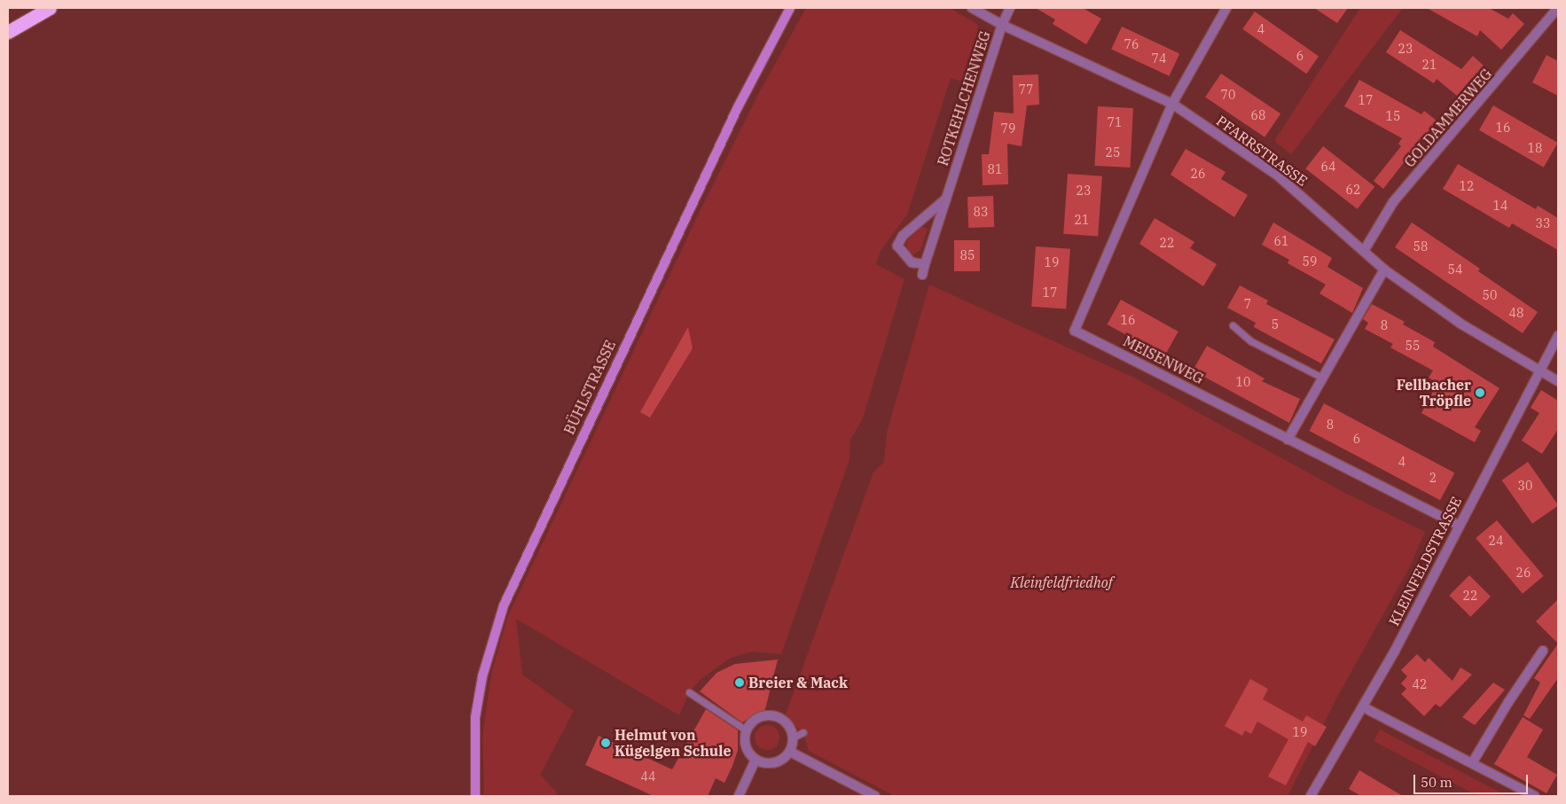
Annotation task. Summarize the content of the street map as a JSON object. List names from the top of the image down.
{
  "streets": {
    "main road": ["BÜHLSTRASSE"],
    "street": [
      "ROTKEHLCHENWEG",
      "GOLDAMMERWEG",
      "PFARRSTRASSE",
      "MEISENWEG",
      "KLEINFELDSTRASSE"
    ]
  },
  "crossings": [
    ["ROTKEHLCHENWEG", "PFARRSTRASSE"],
    ["GOLDAMMERWEG", "PFARRSTRASSE"],
    ["PFARRSTRASSE", "MEISENWEG"],
    ["PFARRSTRASSE", "KLEINFELDSTRASSE"],
    ["MEISENWEG", "KLEINFELDSTRASSE"]
  ],
  "parks": ["Kleinfeldfriedhof"],
  "places": ["Fellbacher Tröpfle", "Breier & Mack", "Helmut von Kügelgen Schule"],
  "house_numbers": [
    "4",
    "76",
    "23",
    "6",
    "74",
    "21",
    "77",
    "70",
    "17",
    "68",
    "15",
    "71",
    "16",
    "79",
    "18",
    "25",
    "64",
    "81",
    "26",
    "12",
    "62",
    "23",
    "14",
    "83",
    "21",
    "33",
    "61",
    "22",
    "58",
    "85",
    "59",
    "19",
    "54",
    "17",
    "50",
    "7",
    "48",
    "16",
    "5",
    "8",
    "55",
    "10",
    "8",
    "6",
    "4",
    "2",
    "30",
    "24",
    "26",
    "22",
    "42",
    "19",
    "44"
  ],
  "scale_bar": "50 m"
}
